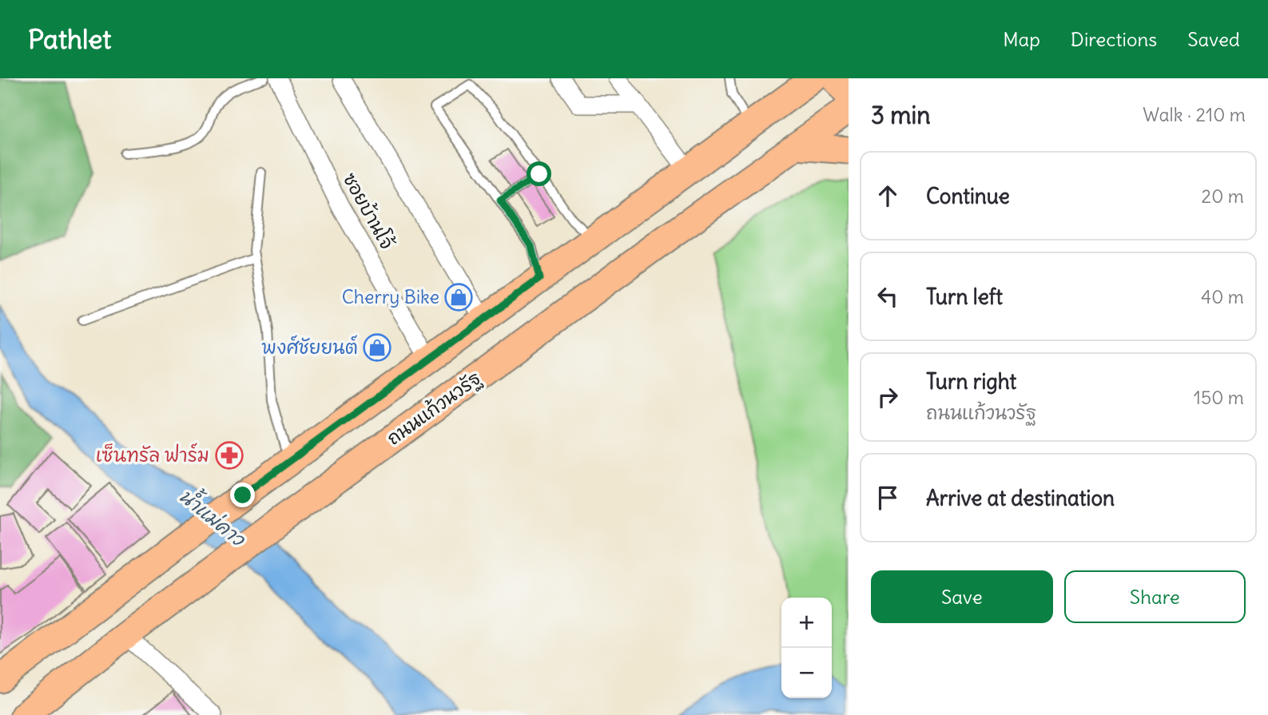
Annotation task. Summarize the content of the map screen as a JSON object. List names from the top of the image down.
{
  "streets": {
    "main road": ["ถนนแก้วนวรัฐ"],
    "street": ["ซอยบ้านโจ้"]
  },
  "water": ["น้ำแม่คาว"],
  "places": {
    "shop": ["Cherry Bike", "พงศ์ชัยยนต์"],
    "pharmacy": ["เซ็นทรัล ฟาร์ม"]
  },
  "page": {
    "header": "Pathlet",
    "nav": ["Map", "Directions", "Saved"],
    "heading": ["3 min", "Walk · 210 m"],
    "list": [
      ["Continue", "20 m"],
      ["Turn left", "40 m"],
      ["Turn right", "ถนนแก้วนวรัฐ", "150 m"],
      "Arrive at destination"
    ],
    "buttons": ["Save", "Share"],
    "map_buttons": ["+", "−"]
  }
}
